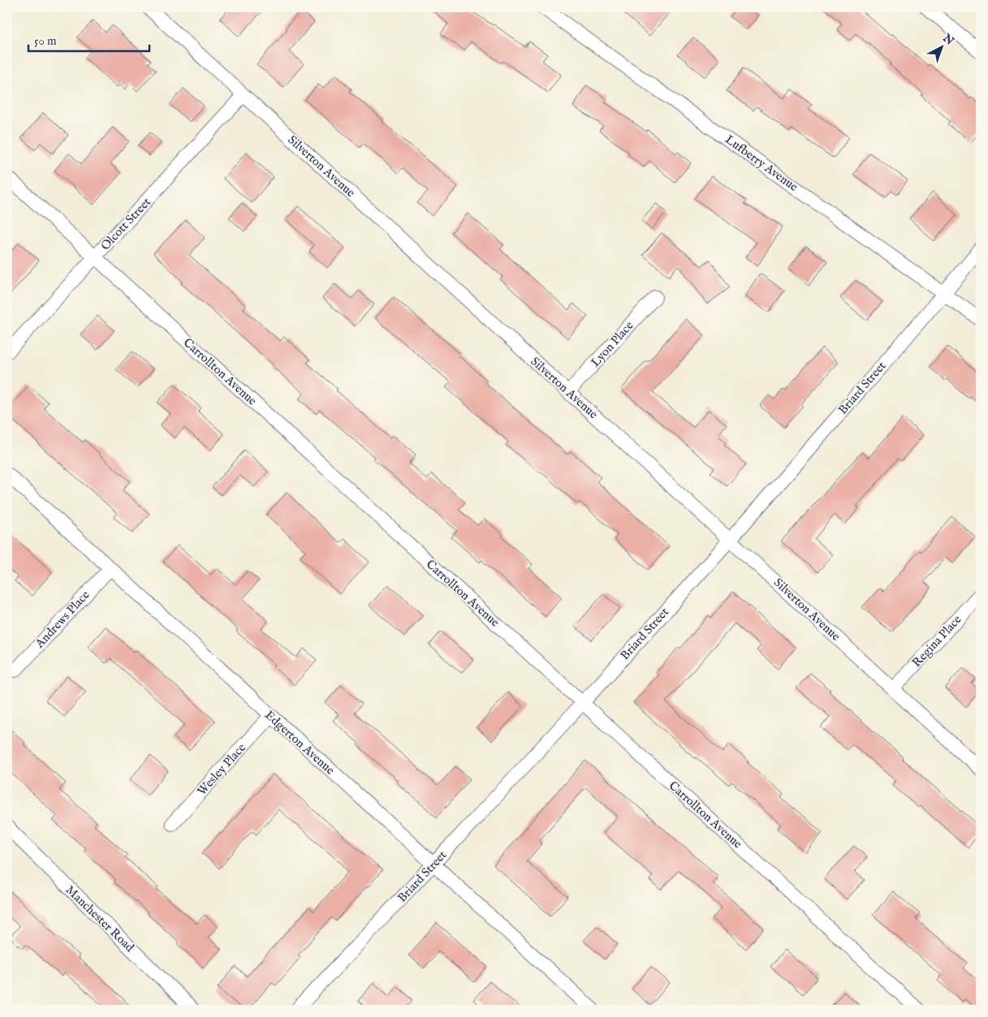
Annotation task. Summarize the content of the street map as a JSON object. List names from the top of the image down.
{
  "streets": {
    "street": [
      "Lufberry Avenue",
      "Silverton Avenue",
      "Olcott Street",
      "Lyon Place",
      "Carrollton Avenue",
      "Briard Street",
      "Andrews Place",
      "Regina Place",
      "Edgerton Avenue",
      "Wesley Place",
      "Manchester Road"
    ]
  },
  "crossings": [
    ["Lufberry Avenue", "Briard Street"],
    ["Silverton Avenue", "Olcott Street"],
    ["Silverton Avenue", "Lyon Place"],
    ["Silverton Avenue", "Briard Street"],
    ["Silverton Avenue", "Regina Place"],
    ["Olcott Street", "Carrollton Avenue"],
    ["Carrollton Avenue", "Briard Street"],
    ["Briard Street", "Edgerton Avenue"],
    ["Andrews Place", "Edgerton Avenue"],
    ["Edgerton Avenue", "Wesley Place"]
  ],
  "scale_bar": "50 m",
  "north": "top right"
}
